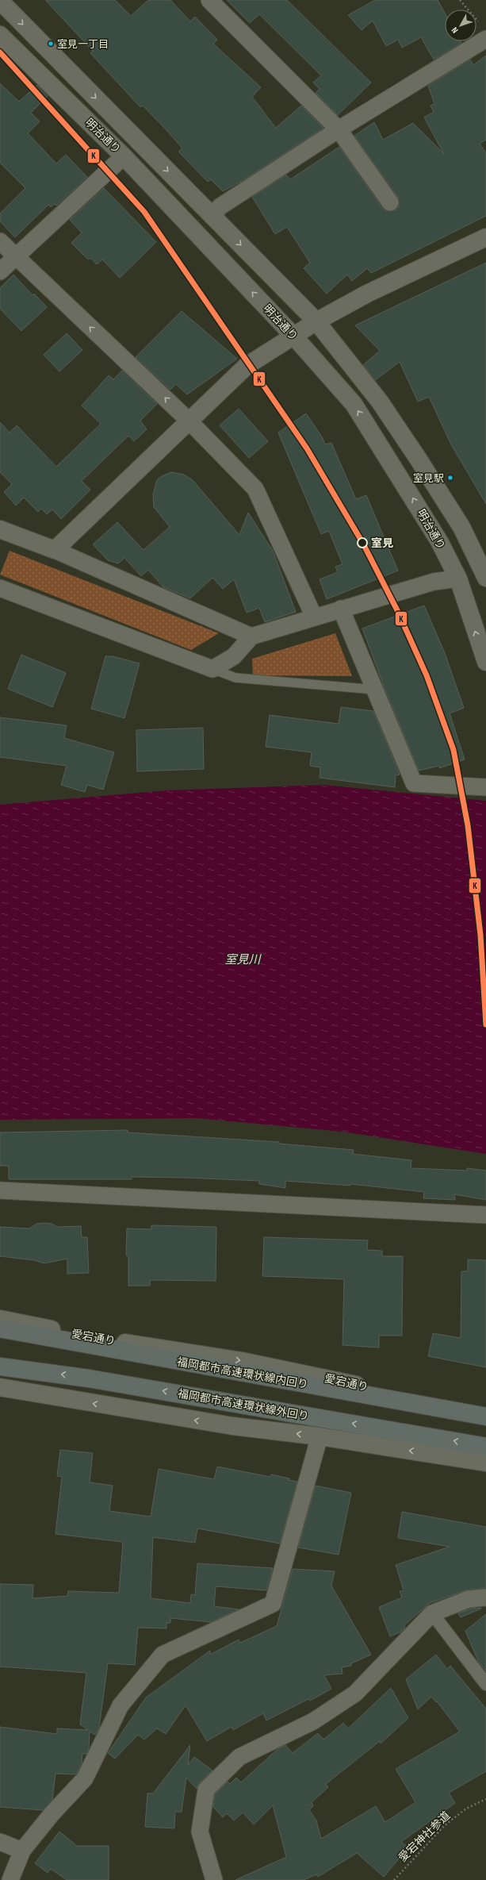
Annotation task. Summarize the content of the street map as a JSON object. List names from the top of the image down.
{
  "streets": {
    "highway": ["福岡都市高速環状線内回り", "福岡都市高速環状線外回り"],
    "street": ["明治通り", "愛宕通り"],
    "path": ["愛宕神社参道"]
  },
  "one_way": ["福岡都市高速環状線外回り"],
  "water": ["室見川"],
  "places": ["室見一丁目", "室見駅", "室見"],
  "lines": ["transit line K"],
  "north": "bottom left"
}
